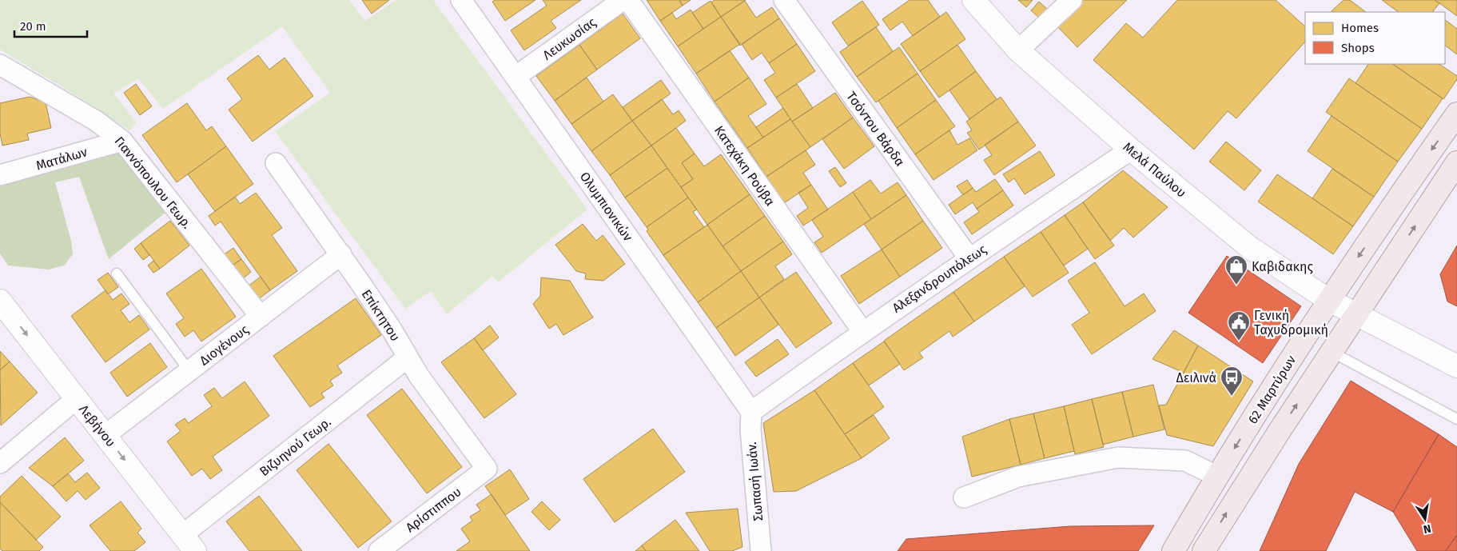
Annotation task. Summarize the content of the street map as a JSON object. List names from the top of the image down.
{
  "streets": {
    "main road": ["62 Μαρτύρων"],
    "street": [
      "Λευκωσίας",
      "Τσόντου Βάρδα",
      "Ματάλων",
      "Κατεχάκη Ρούβα",
      "Μελά Παύλου",
      "Γιαννόπουλου Γεωρ.",
      "Ολυμπιονικών",
      "Αλεξανδρουπόλεως",
      "Επίκτητου",
      "Διογένους",
      "Λεβήνου",
      "Βιζυηνού Γεωρ.",
      "Σωπασή Ιωάν.",
      "Αρίστιππου"
    ]
  },
  "crossings": [
    ["Λευκωσίας", "Ολυμπιονικών"],
    ["Τσόντου Βάρδα", "Αλεξανδρουπόλεως"],
    ["Ματάλων", "Γιαννόπουλου Γεωρ."],
    ["Κατεχάκη Ρούβα", "Αλεξανδρουπόλεως"],
    ["Μελά Παύλου", "Αλεξανδρουπόλεως"],
    ["Μελά Παύλου", "62 Μαρτύρων"],
    ["Γιαννόπουλου Γεωρ.", "Διογένους"],
    ["Ολυμπιονικών", "Αλεξανδρουπόλεως"],
    ["Ολυμπιονικών", "Σωπασή Ιωάν."],
    ["Αλεξανδρουπόλεως", "Σωπασή Ιωάν."],
    ["Επίκτητου", "Διογένους"],
    ["Επίκτητου", "Βιζυηνού Γεωρ."],
    ["Επίκτητου", "Αρίστιππου"],
    ["Διογένους", "Λεβήνου"],
    ["Λεβήνου", "Βιζυηνού Γεωρ."]
  ],
  "one_way": ["Λεβήνου"],
  "places": {
    "shop": ["Καβιδακης"],
    "public building": ["Γενική Ταχυδρομική"],
    "bus stop": ["Δειλινά"]
  },
  "legend": ["Homes", "Shops"],
  "scale_bar": "20 m",
  "north": "bottom"
}
